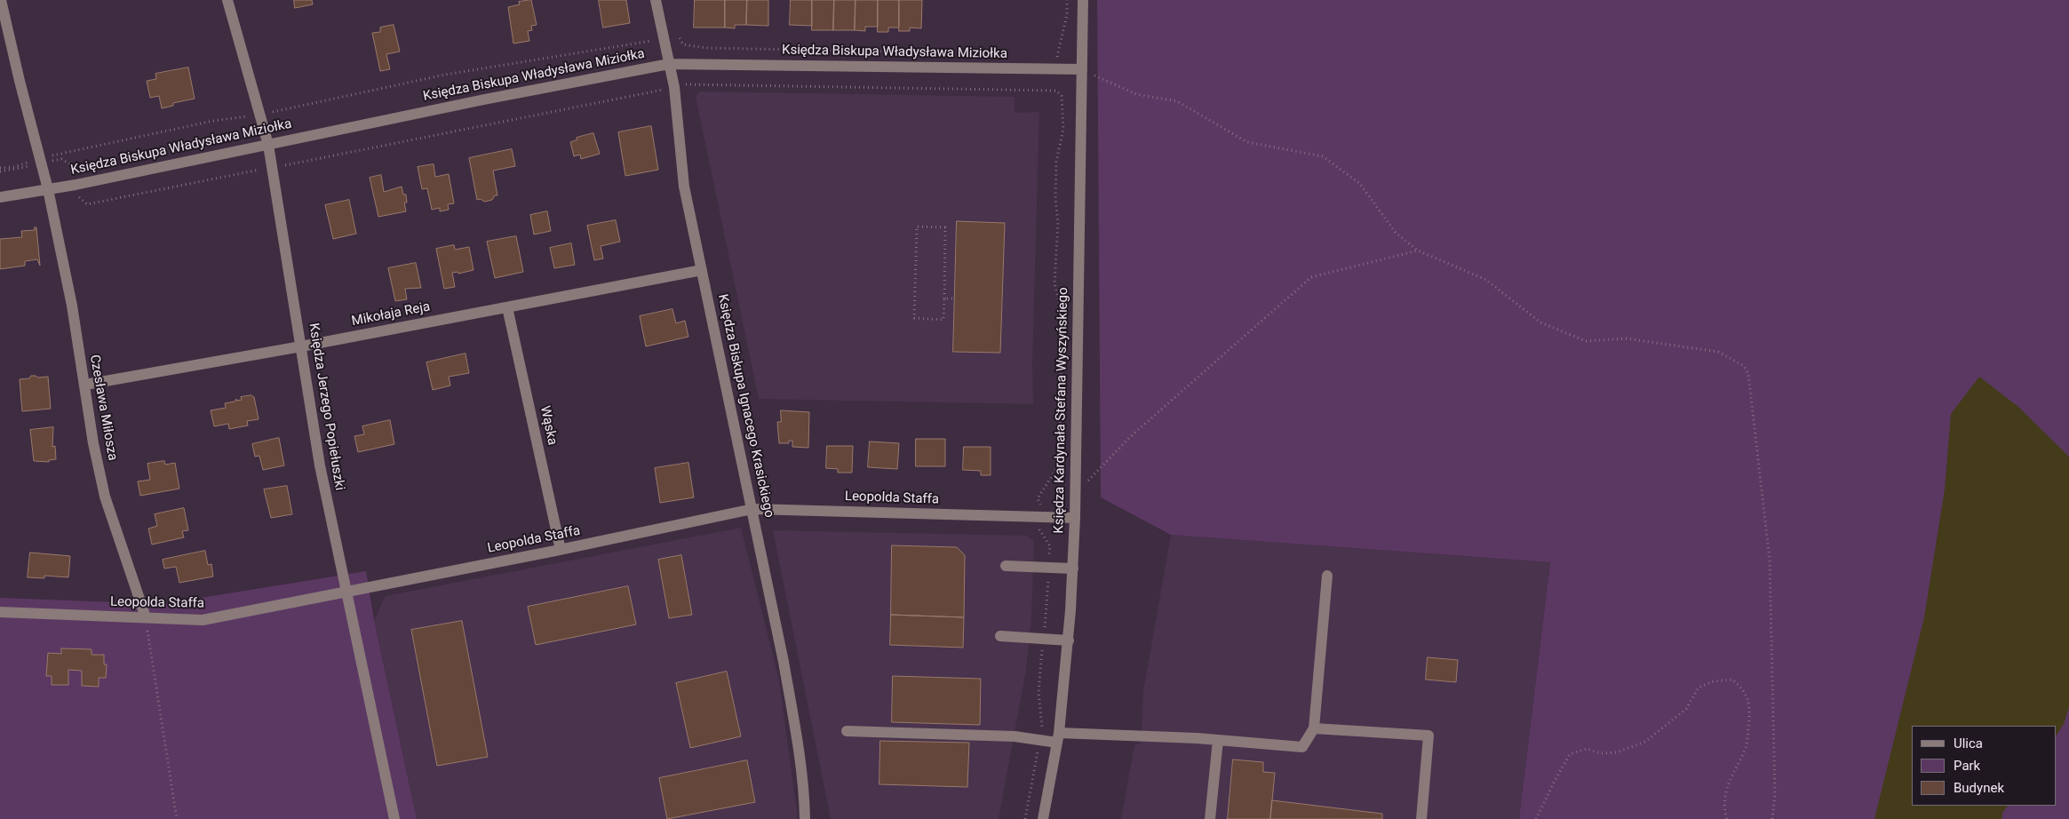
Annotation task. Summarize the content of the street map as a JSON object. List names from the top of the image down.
{
  "streets": {
    "street": [
      "Księdza Biskupa Władysława Miziołka",
      "Mikołaja Reja",
      "Księdza Biskupa Ignacego Krasickiego",
      "Księdza Jerzego Popiełuszki",
      "Czesława Miłosza",
      "Księdza Kardynała Stefana Wyszyńskiego",
      "Wąska",
      "Leopolda Staffa"
    ]
  },
  "crossings": [
    ["Księdza Biskupa Władysława Miziołka", "Księdza Biskupa Ignacego Krasickiego"],
    ["Księdza Biskupa Władysława Miziołka", "Księdza Jerzego Popiełuszki"],
    ["Księdza Biskupa Władysława Miziołka", "Czesława Miłosza"],
    ["Księdza Biskupa Władysława Miziołka", "Księdza Kardynała Stefana Wyszyńskiego"],
    ["Mikołaja Reja", "Księdza Biskupa Ignacego Krasickiego"],
    ["Mikołaja Reja", "Księdza Jerzego Popiełuszki"],
    ["Mikołaja Reja", "Czesława Miłosza"],
    ["Mikołaja Reja", "Wąska"],
    ["Księdza Biskupa Ignacego Krasickiego", "Leopolda Staffa"],
    ["Księdza Jerzego Popiełuszki", "Leopolda Staffa"],
    ["Czesława Miłosza", "Leopolda Staffa"],
    ["Księdza Kardynała Stefana Wyszyńskiego", "Leopolda Staffa"],
    ["Wąska", "Leopolda Staffa"]
  ],
  "legend": ["Ulica", "Park", "Budynek"]
}
